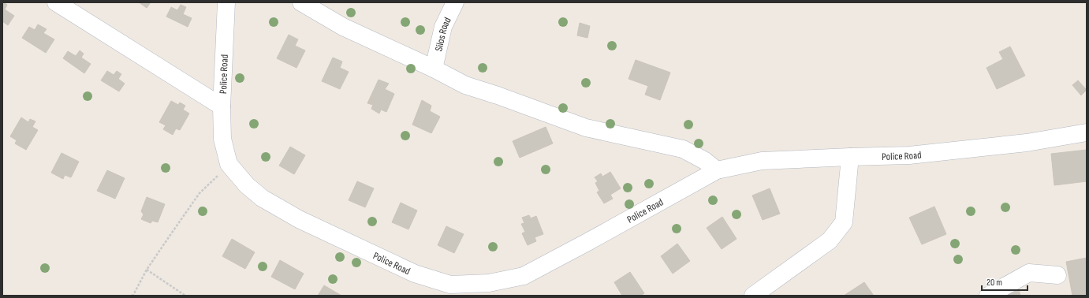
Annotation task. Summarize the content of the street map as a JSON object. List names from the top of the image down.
{
  "streets": {
    "street": ["Silos Road", "Police Road"]
  },
  "scale_bar": "20 m"
}
